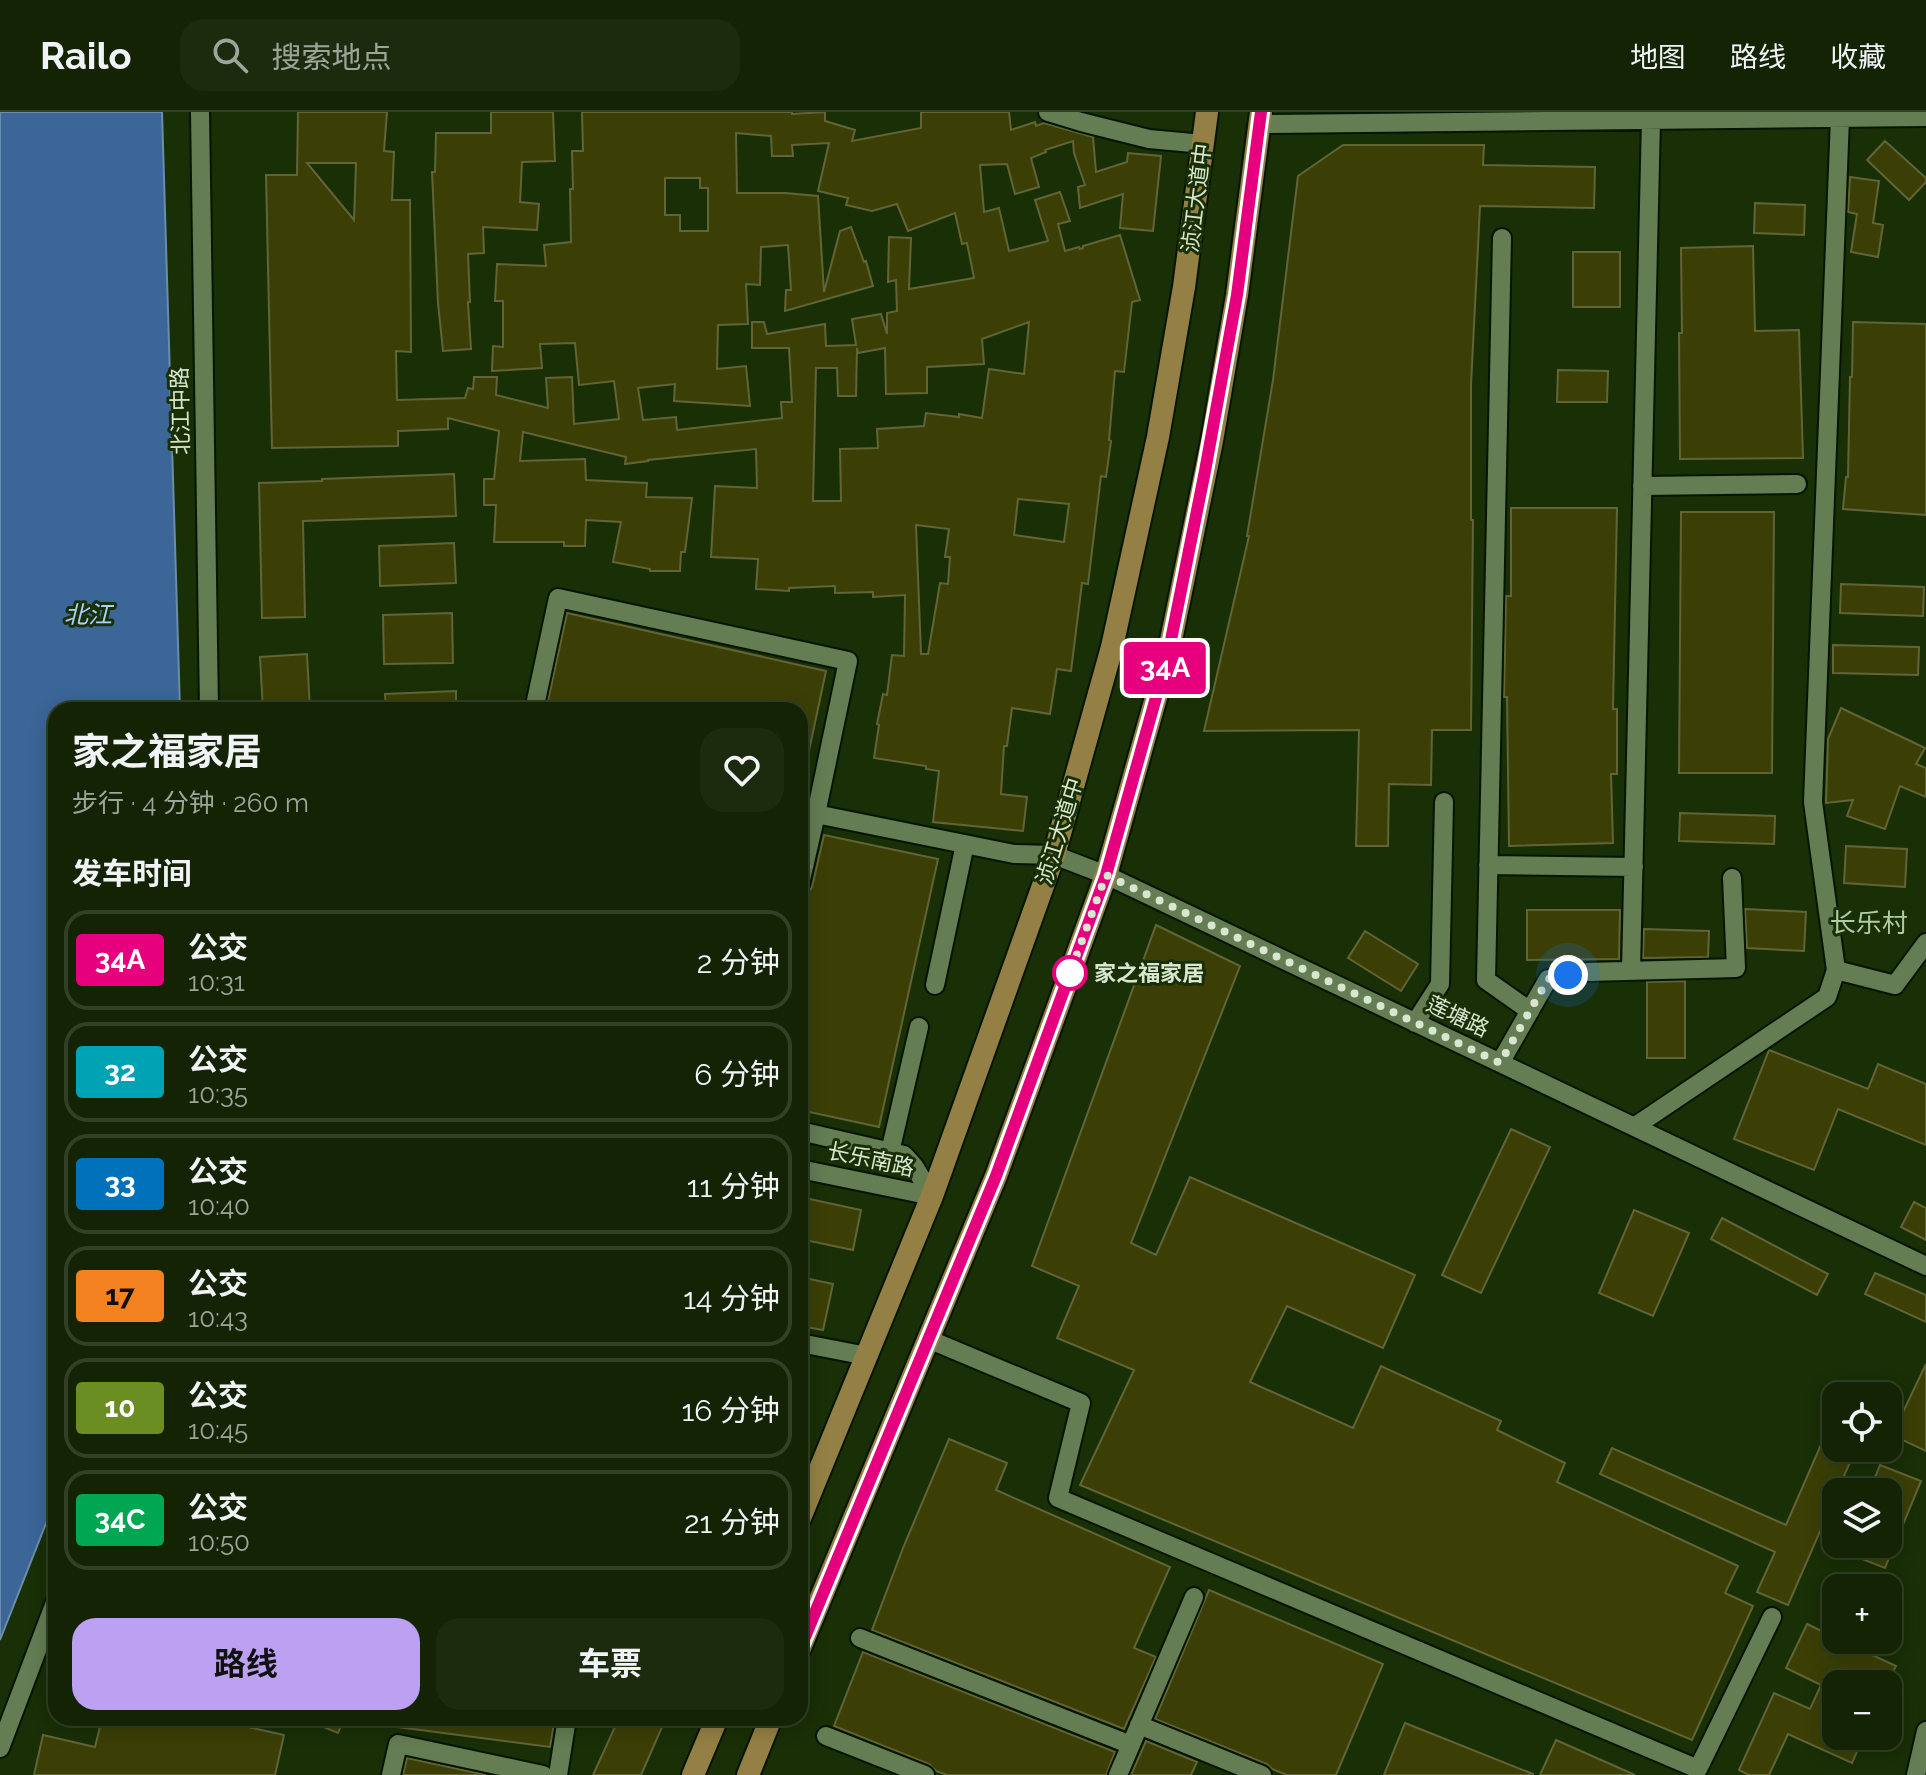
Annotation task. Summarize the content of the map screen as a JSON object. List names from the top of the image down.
{
  "streets": {
    "main road": ["浈江大道中"],
    "street": ["北江中路", "莲塘路", "长乐南路"]
  },
  "crossings": [
    ["浈江大道中", "莲塘路"],
    ["浈江大道中", "长乐南路"]
  ],
  "districts": ["长乐村"],
  "water": ["北江"],
  "places": ["家之福家居"],
  "lines": ["bus line 34A"],
  "page": {
    "header": "Railo",
    "search": "搜索地点",
    "nav": ["地图", "路线", "收藏"],
    "on_map": "34A",
    "heading": [
      ["家之福家居", "步行 · 4 分钟 · 260 m"],
      "发车时间"
    ],
    "list": [
      {
        "mark": "34A",
        "name": "公交",
        "note": "10:31",
        "value": "2 分钟"
      },
      {
        "mark": "32",
        "name": "公交",
        "note": "10:35",
        "value": "6 分钟"
      },
      {
        "mark": "33",
        "name": "公交",
        "note": "10:40",
        "value": "11 分钟"
      },
      {
        "mark": "17",
        "name": "公交",
        "note": "10:43",
        "value": "14 分钟"
      },
      {
        "mark": "10",
        "name": "公交",
        "note": "10:45",
        "value": "16 分钟"
      },
      {
        "mark": "34C",
        "name": "公交",
        "note": "10:50",
        "value": "21 分钟"
      }
    ],
    "map_buttons": ["+", "−"],
    "buttons": ["路线", "车票"]
  }
}
